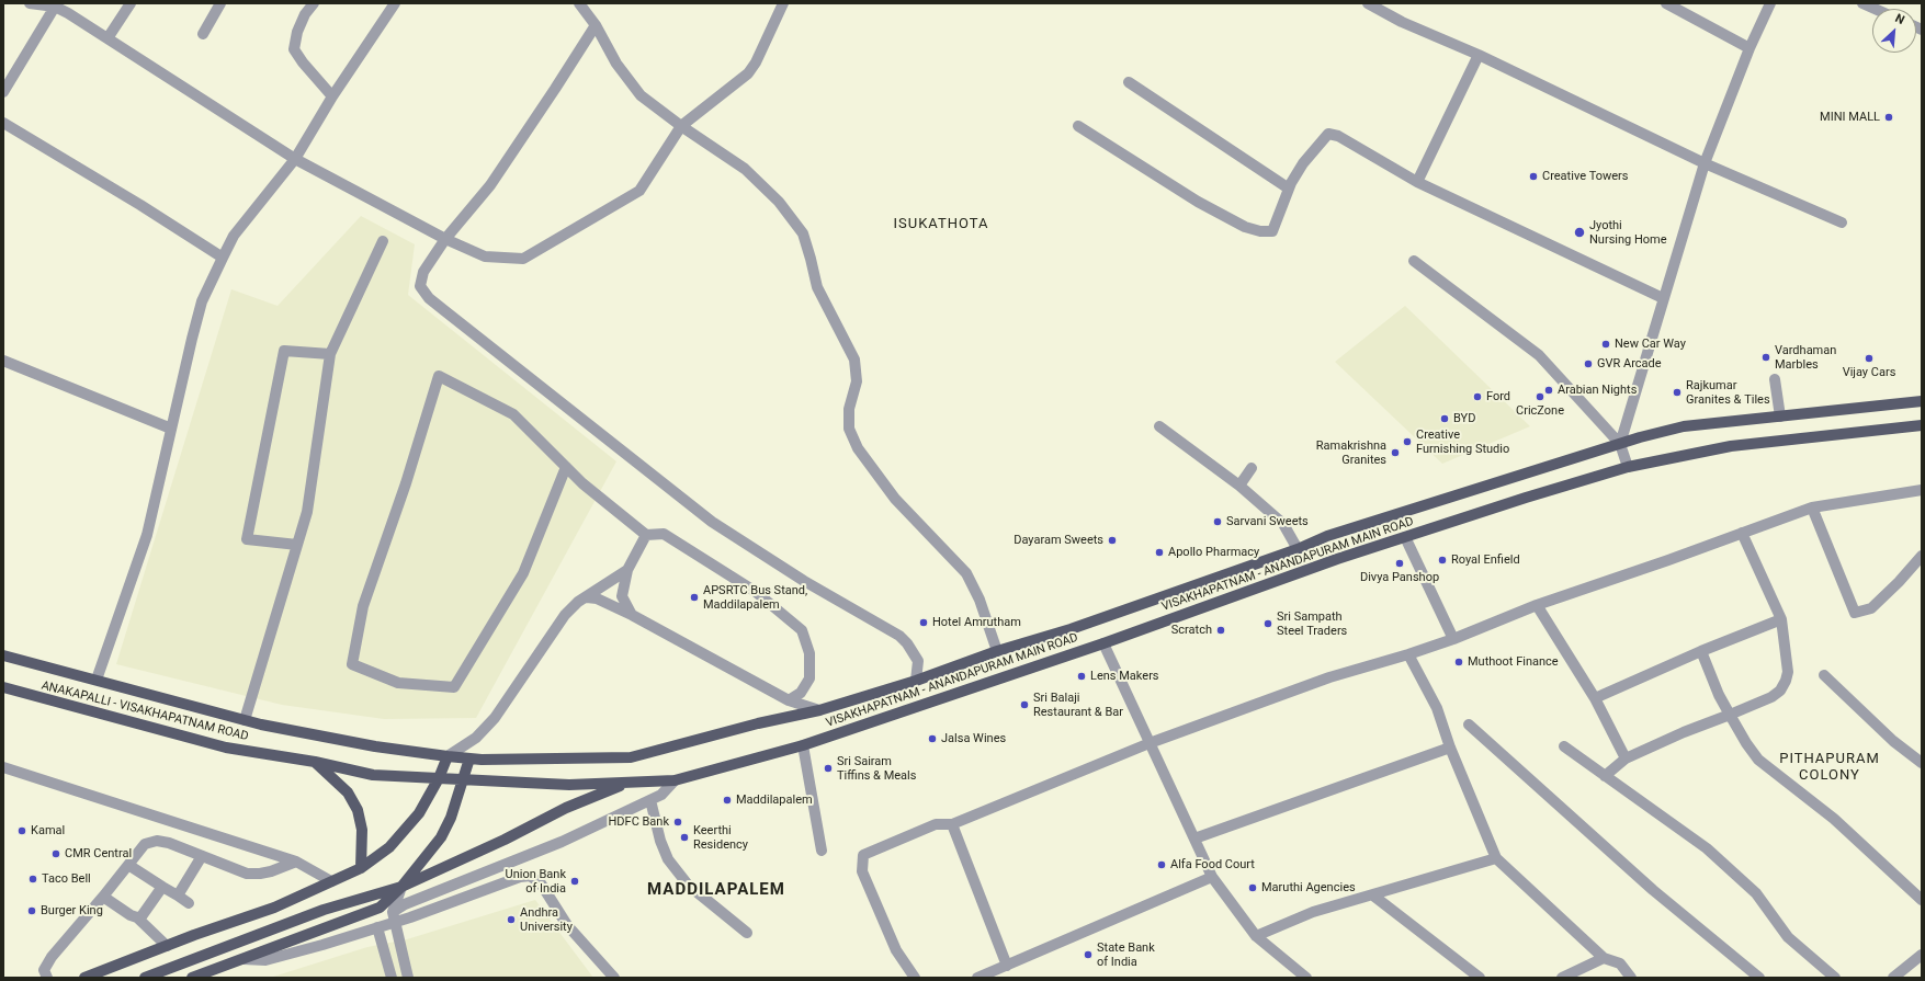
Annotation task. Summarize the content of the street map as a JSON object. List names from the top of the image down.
{
  "streets": {
    "main road": ["VISAKHAPATNAM - ANANDAPURAM MAIN ROAD", "ANAKAPALLI - VISAKHAPATNAM ROAD"]
  },
  "crossings": [
    ["VISAKHAPATNAM - ANANDAPURAM MAIN ROAD", "ANAKAPALLI - VISAKHAPATNAM ROAD"]
  ],
  "districts": ["ISUKATHOTA", "PITHAPURAM COLONY", "MADDILAPALEM"],
  "places": [
    "MINI MALL",
    "Creative Towers",
    "Jyothi Nursing Home",
    "New Car Way",
    "Vardhaman Marbles",
    "Vijay Cars",
    "GVR Arcade",
    "Arabian Nights",
    "Rajkumar Granites & Tiles",
    "Ford",
    "CricZone",
    "BYD",
    "Creative Furnishing Studio",
    "Ramakrishna Granites",
    "Sarvani Sweets",
    "Dayaram Sweets",
    "Apollo Pharmacy",
    "Royal Enfield",
    "Divya Panshop",
    "APSRTC Bus Stand, Maddilapalem",
    "Hotel Amrutham",
    "Sri Sampath Steel Traders",
    "Scratch",
    "Muthoot Finance",
    "Lens Makers",
    "Sri Balaji Restaurant & Bar",
    "Jalsa Wines",
    "Sri Sairam Tiffins & Meals",
    "Maddilapalem",
    "HDFC Bank",
    "Kamal",
    "Keerthi Residency",
    "CMR Central",
    "Alfa Food Court",
    "Taco Bell",
    "Union Bank of India",
    "Maruthi Agencies",
    "Burger King",
    "Andhra University",
    "State Bank of India"
  ],
  "north": "top right"
}
